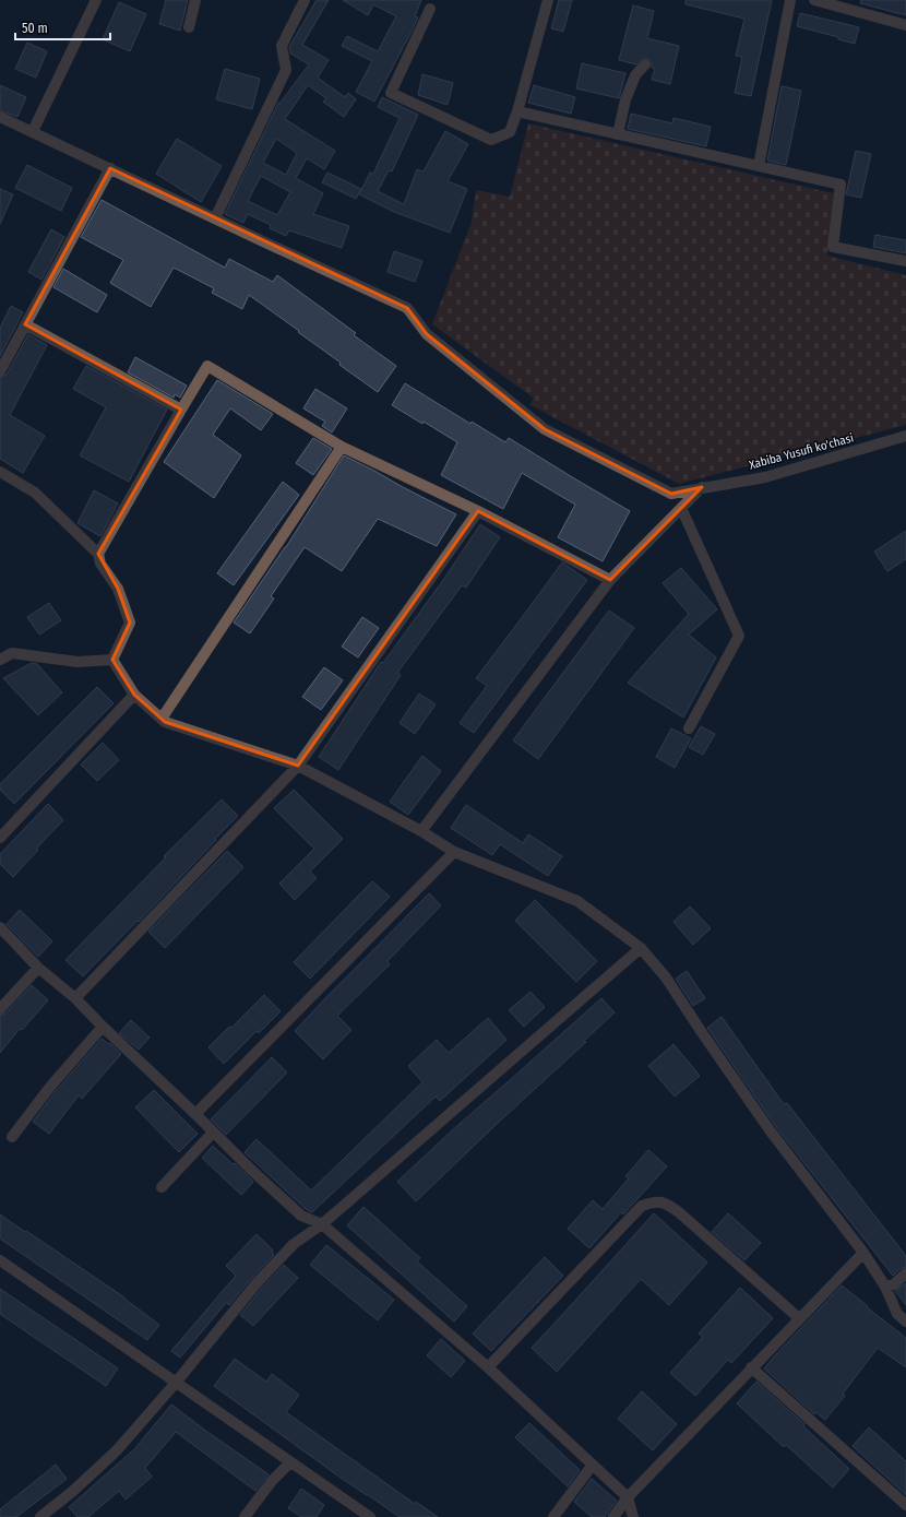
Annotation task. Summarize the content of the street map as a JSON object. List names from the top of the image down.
{
  "streets": {
    "street": ["Xabiba Yusufi ko'chasi"]
  },
  "scale_bar": "50 m"
}
